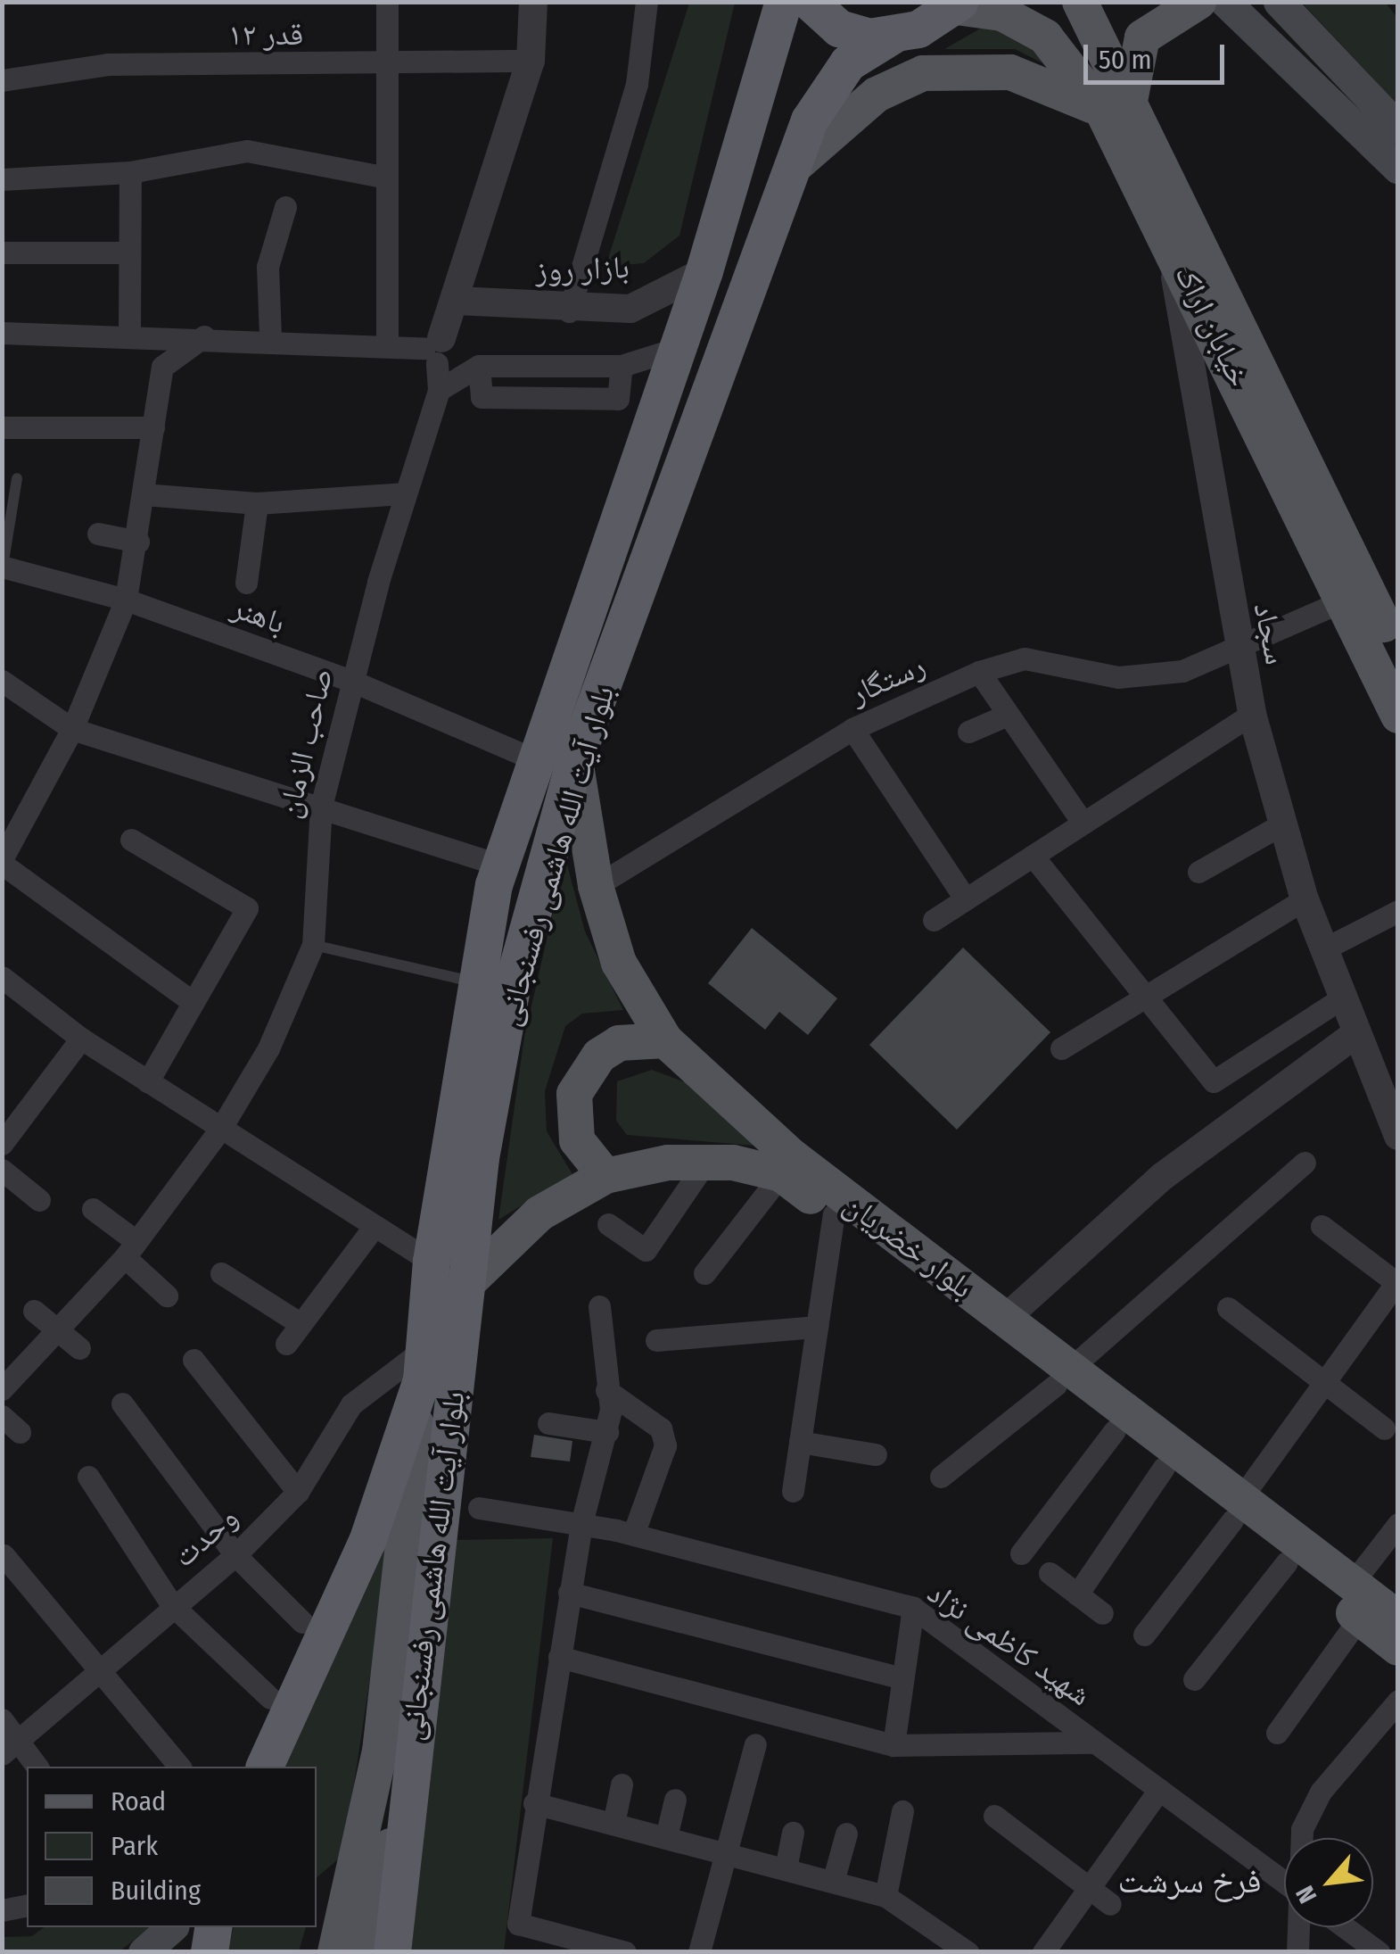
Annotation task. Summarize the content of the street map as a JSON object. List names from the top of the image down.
{
  "streets": {
    "highway": ["بلوار آیت الله هاشمی رفسنجانی"],
    "main road": ["خیابان اراک", "بلوار خضریان"],
    "street": [
      "قدر ۱۲",
      "بازار روز",
      "باهنر",
      "سجاد",
      "رستگار",
      "صاحب الزمان",
      "وحدت",
      "شهید کاظمی نژاد"
    ]
  },
  "crossings": [
    ["قدر ۱۲", "صاحب الزمان"],
    ["بازار روز", "صاحب الزمان"],
    ["بازار روز", "بلوار آیت الله هاشمی رفسنجانی"],
    ["خیابان اراک", "سجاد"],
    ["خیابان اراک", "رستگار"],
    ["خیابان اراک", "بلوار آیت الله هاشمی رفسنجانی"],
    ["باهنر", "صاحب الزمان"],
    ["باهنر", "بلوار آیت الله هاشمی رفسنجانی"],
    ["سجاد", "رستگار"],
    ["رستگار", "بلوار خضریان"],
    ["بلوار آیت الله هاشمی رفسنجانی", "بلوار خضریان"],
    ["بلوار آیت الله هاشمی رفسنجانی", "وحدت"]
  ],
  "districts": ["فرخ سرشت"],
  "legend": ["Road", "Park", "Building"],
  "scale_bar": "50 m",
  "north": "bottom left"
}
